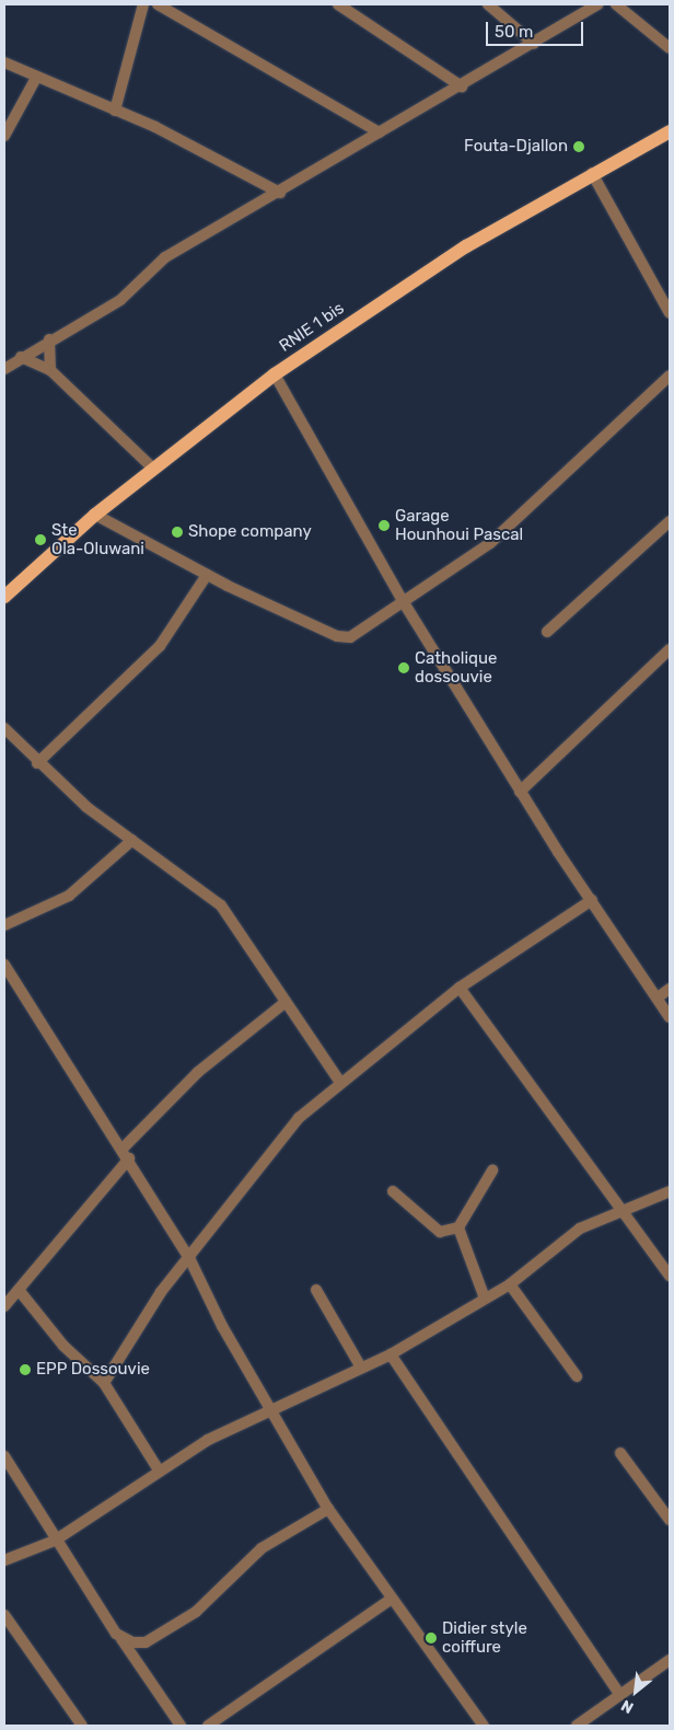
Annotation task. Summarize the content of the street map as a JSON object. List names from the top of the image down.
{
  "streets": {
    "main road": ["RNIE 1 bis"]
  },
  "places": [
    "Fouta-Djallon",
    "Garage Hounhoui Pascal",
    "Shope company",
    "Ste Ola-Oluwani",
    "Catholique dossouvie",
    "EPP Dossouvie",
    "Didier style coiffure"
  ],
  "scale_bar": "50 m",
  "north": "bottom left"
}
